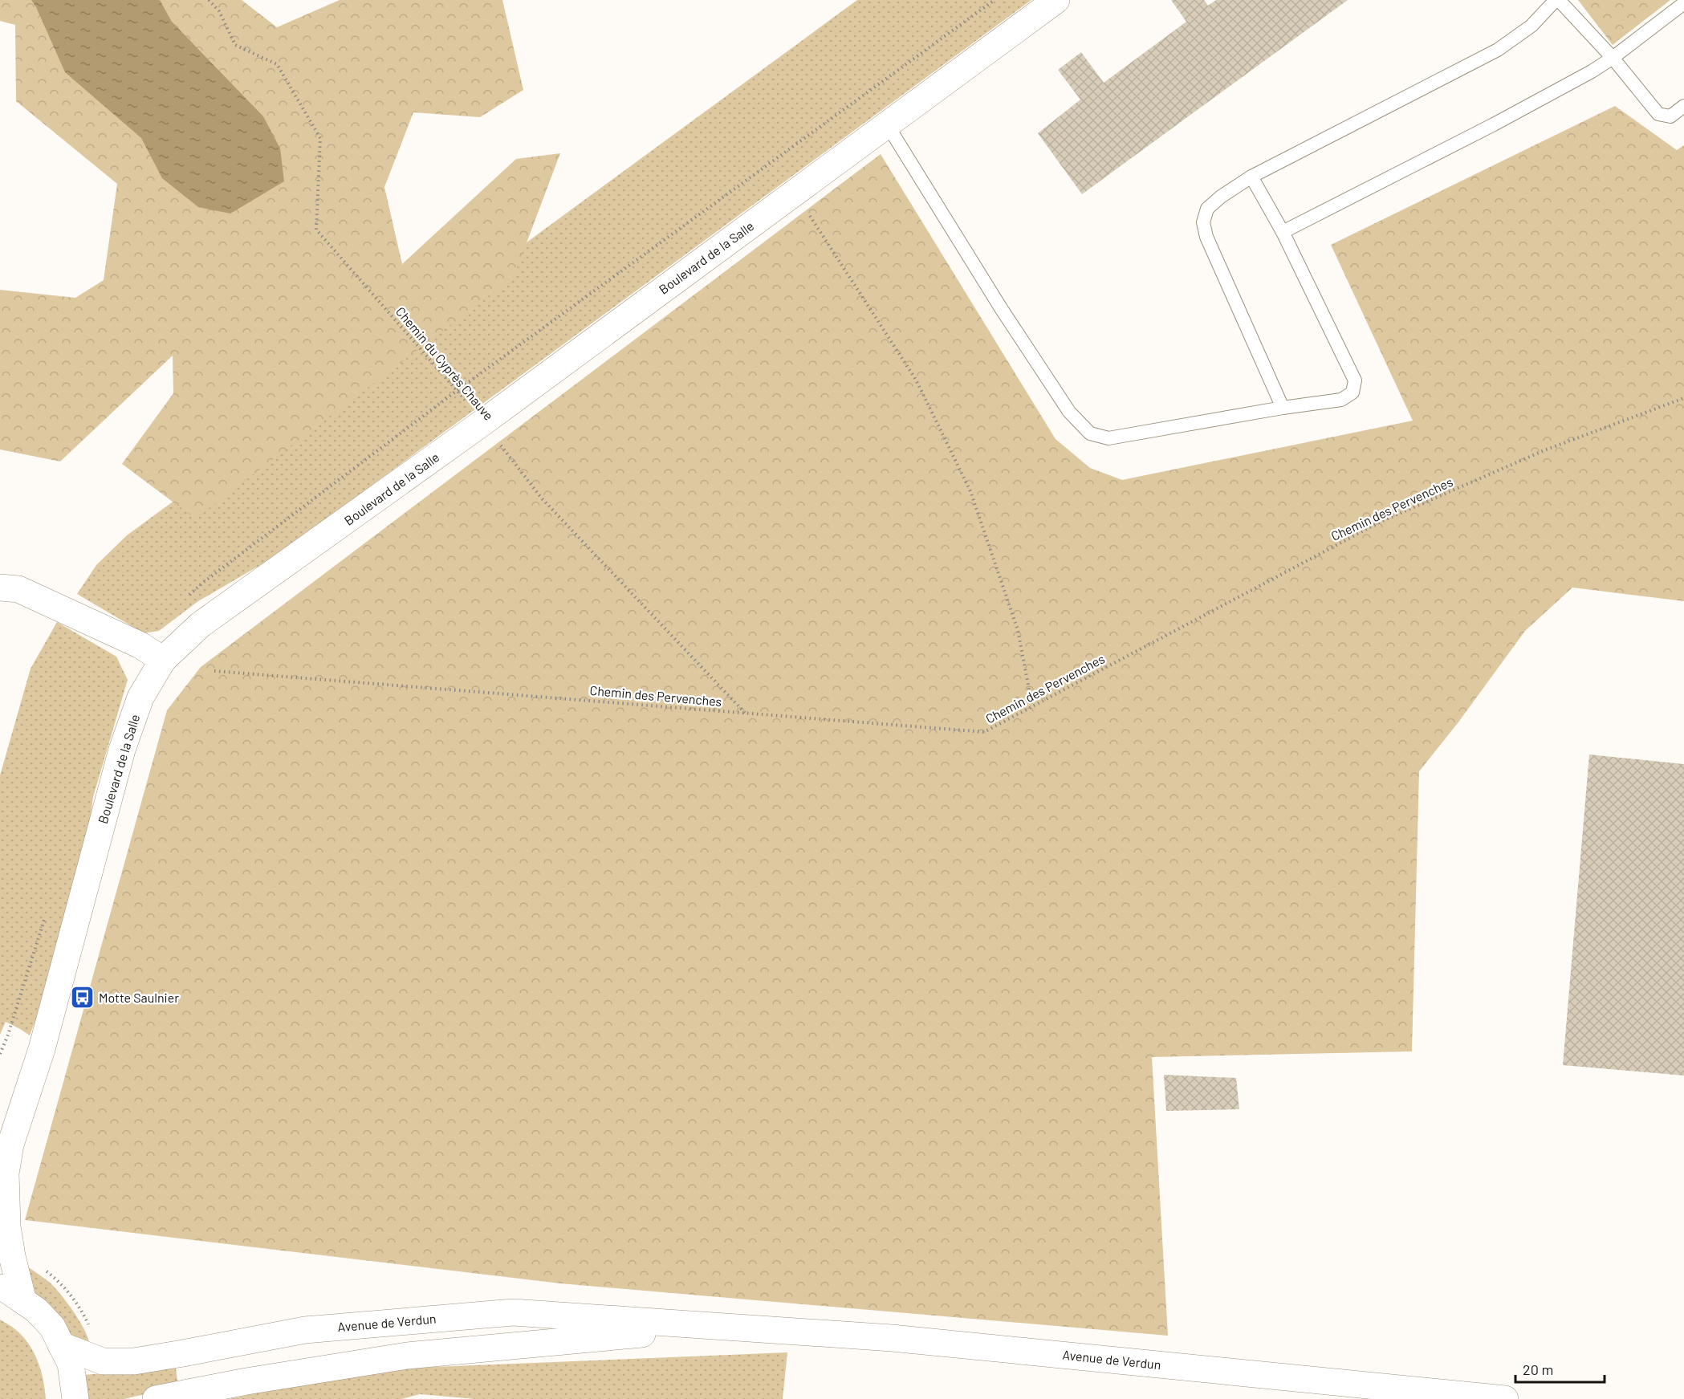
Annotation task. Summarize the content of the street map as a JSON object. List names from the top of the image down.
{
  "streets": {
    "main road": ["Boulevard de la Salle", "Avenue de Verdun"],
    "path": ["Chemin du Cyprès Chauve", "Chemin des Pervenches"]
  },
  "crossings": [
    ["Boulevard de la Salle", "Chemin du Cyprès Chauve"],
    ["Chemin du Cyprès Chauve", "Chemin des Pervenches"]
  ],
  "places": {
    "bus stop": ["Motte Saulnier"]
  },
  "scale_bar": "20 m"
}
